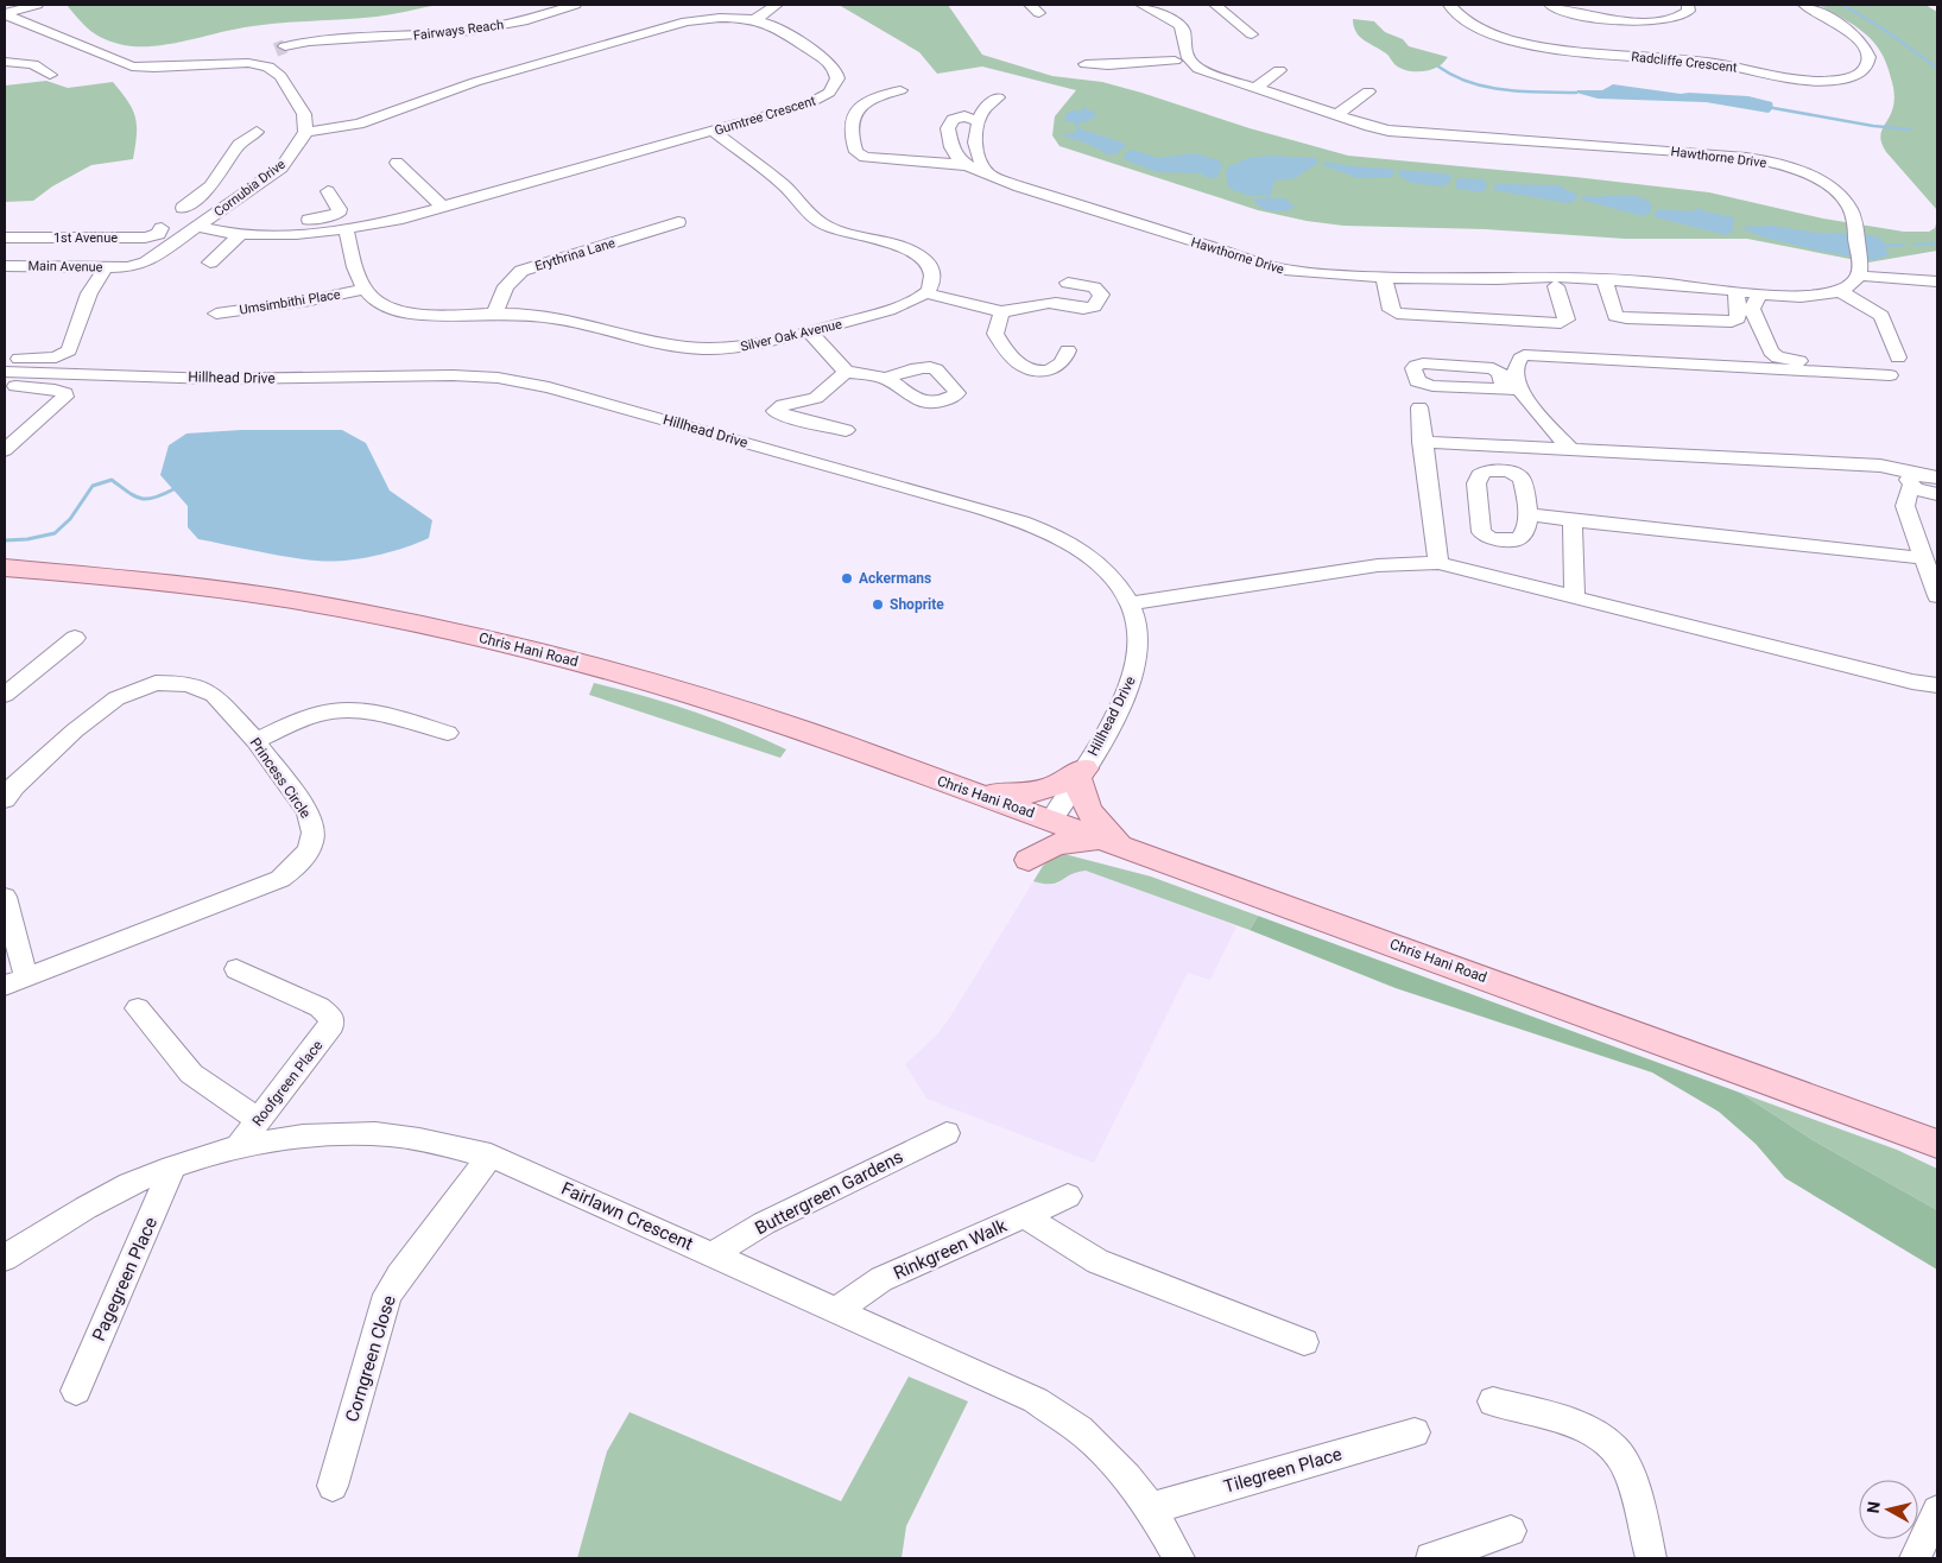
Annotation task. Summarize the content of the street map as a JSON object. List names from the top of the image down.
{
  "streets": {
    "main road": ["Chris Hani Road"],
    "street": [
      "Fairways Reach",
      "Radcliffe Crescent",
      "Gumtree Crescent",
      "Hawthorne Drive",
      "Cornubia Drive",
      "1st Avenue",
      "Erythrina Lane",
      "Main Avenue",
      "Umsimbithi Place",
      "Silver Oak Avenue",
      "Hillhead Drive",
      "Princess Circle",
      "Roofgreen Place",
      "Buttergreen Gardens",
      "Fairlawn Crescent",
      "Rinkgreen Walk",
      "Pagegreen Place",
      "Corngreen Close",
      "Tilegreen Place"
    ]
  },
  "crossings": [
    ["Gumtree Crescent", "Cornubia Drive"],
    ["Cornubia Drive", "Main Avenue"],
    ["Erythrina Lane", "Silver Oak Avenue"],
    ["Umsimbithi Place", "Silver Oak Avenue"],
    ["Hillhead Drive", "Chris Hani Road"],
    ["Roofgreen Place", "Fairlawn Crescent"],
    ["Buttergreen Gardens", "Fairlawn Crescent"],
    ["Fairlawn Crescent", "Rinkgreen Walk"],
    ["Fairlawn Crescent", "Pagegreen Place"],
    ["Fairlawn Crescent", "Corngreen Close"],
    ["Fairlawn Crescent", "Tilegreen Place"]
  ],
  "places": ["Ackermans", "Shoprite"],
  "north": "left"
}
